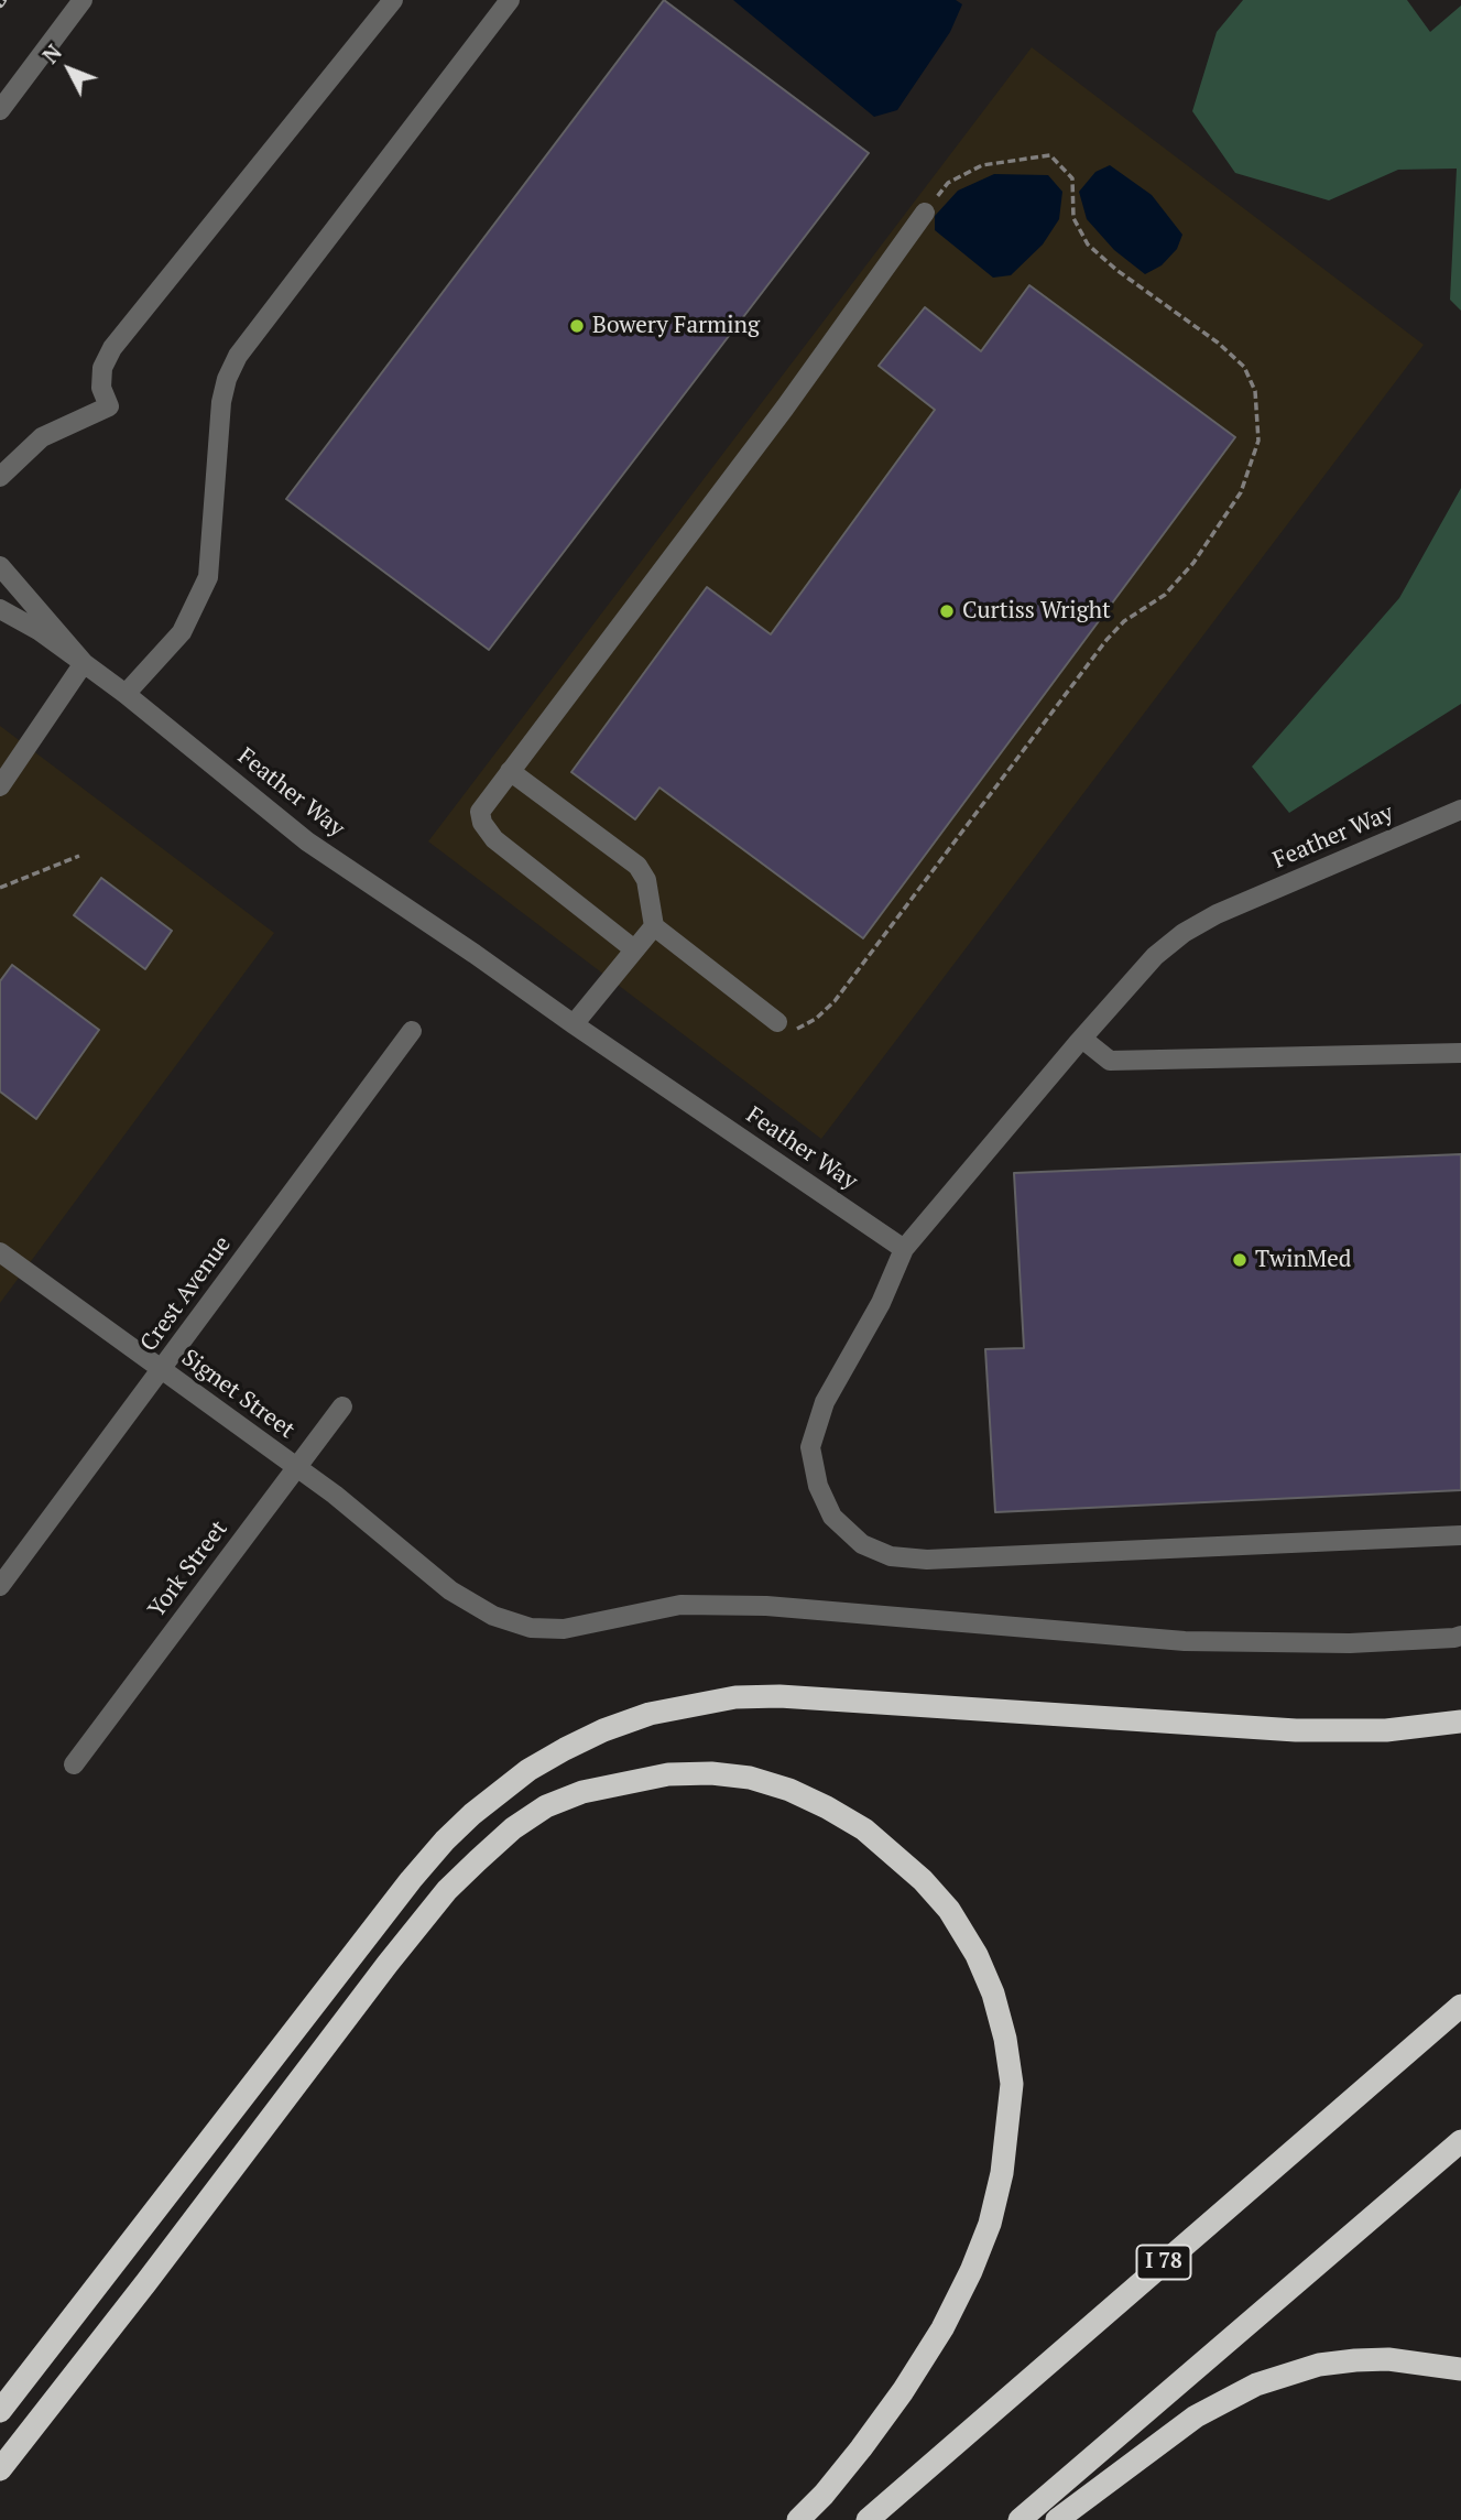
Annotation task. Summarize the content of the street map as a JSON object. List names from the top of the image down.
{
  "streets": {
    "highway": ["I 78"],
    "street": [
      "Feather Way",
      "Crest Avenue",
      "Signet Street",
      "York Street"
    ]
  },
  "crossings": [
    ["Crest Avenue", "Signet Street"],
    ["Signet Street", "York Street"]
  ],
  "places": ["Bowery Farming", "Curtiss Wright", "TwinMed"],
  "north": "top left"
}
